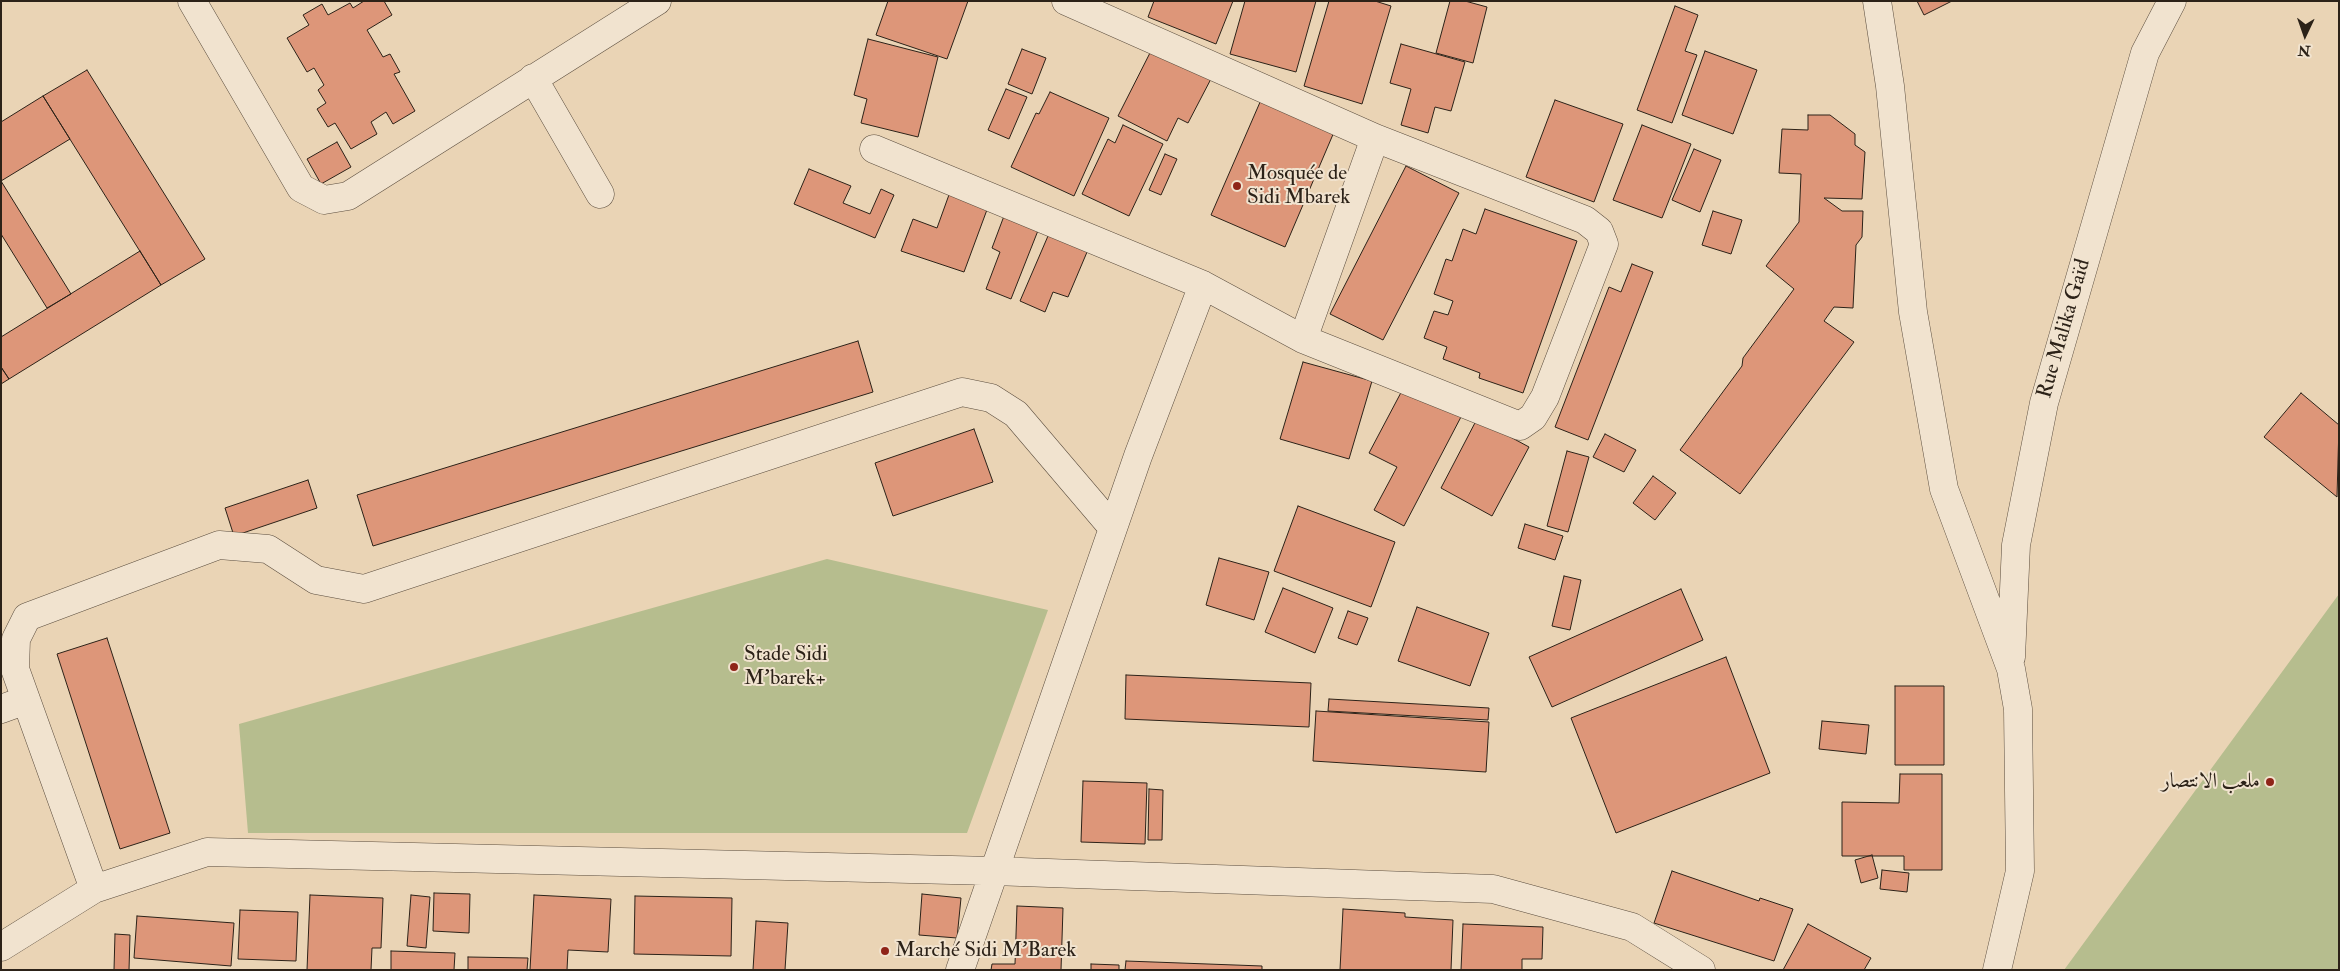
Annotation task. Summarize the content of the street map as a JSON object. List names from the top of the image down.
{
  "streets": {
    "street": ["Rue Malika Gaïd"]
  },
  "places": [
    "Mosquée de Sidi Mbarek",
    "Stade Sidi M'barek+",
    "ملعب الانتصار",
    "Marché Sidi M'Barek"
  ],
  "north": "bottom"
}
